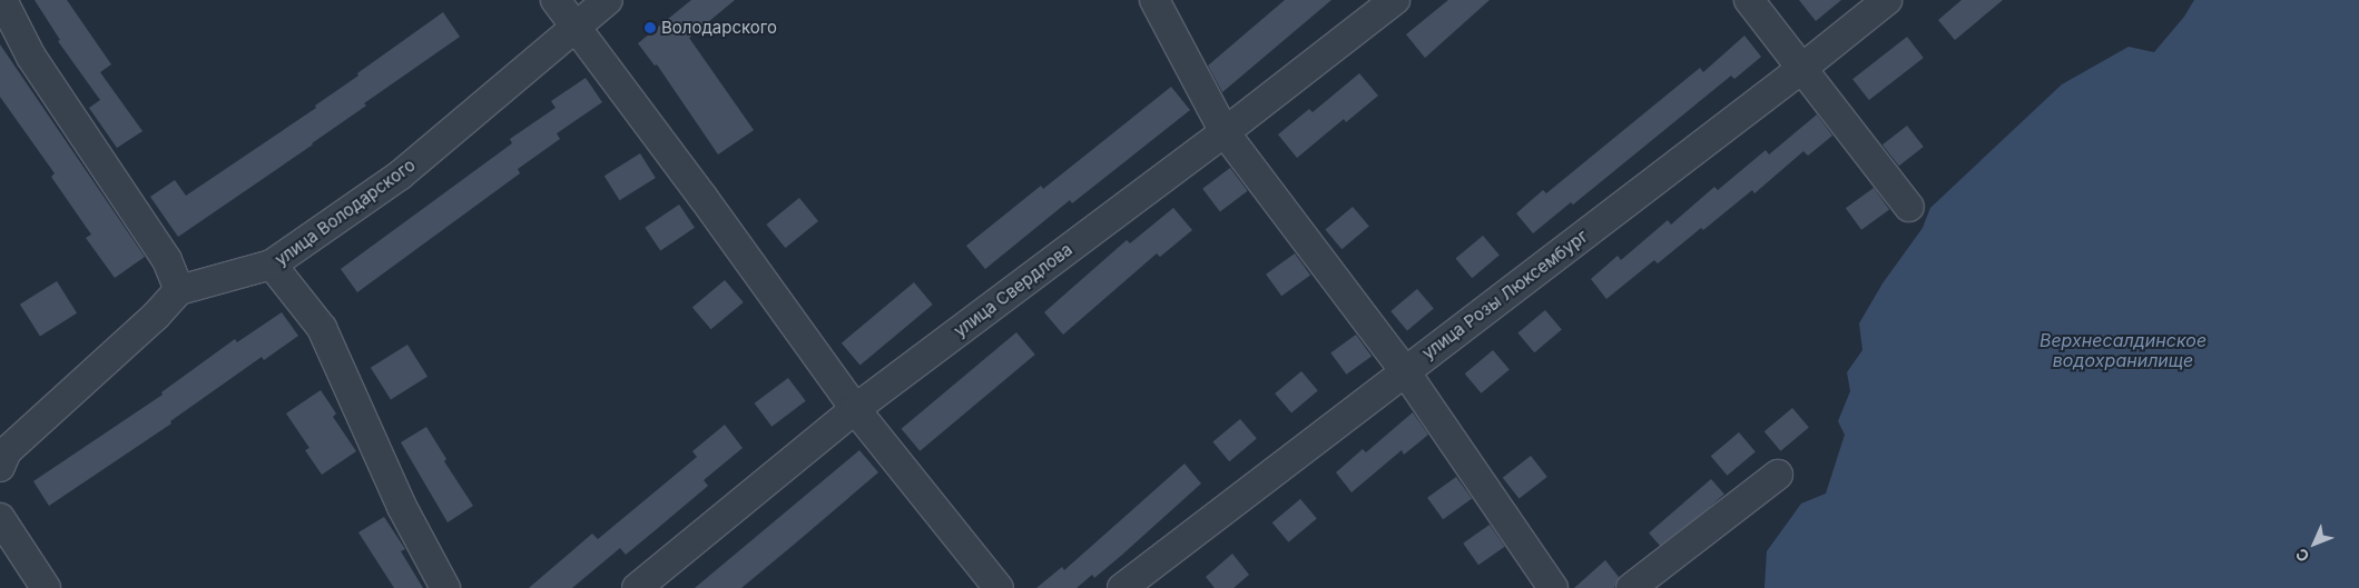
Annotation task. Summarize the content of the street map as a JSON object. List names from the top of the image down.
{
  "streets": {
    "street": ["улица Володарского", "улица Свердлова", "улица Розы Люксембург"]
  },
  "water": ["Верхнесалдинское водохранилище"],
  "places": ["Володарского"],
  "north": "bottom left"
}
